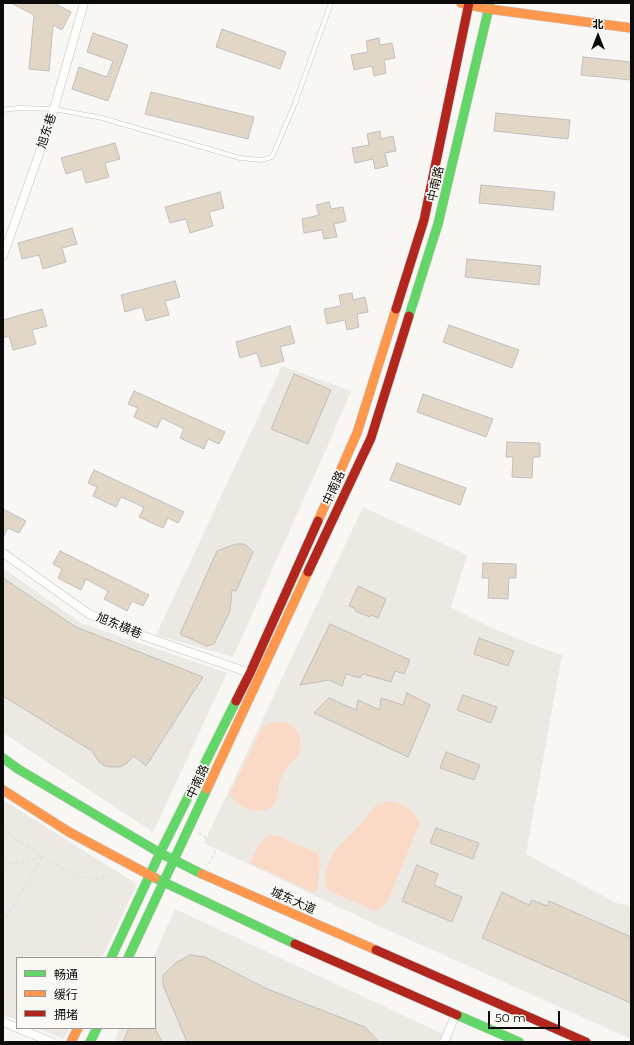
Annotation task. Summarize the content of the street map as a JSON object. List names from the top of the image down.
{
  "streets": {
    "main road": ["中南路", "城东大道"],
    "street": ["旭东巷", "旭东横巷"]
  },
  "crossings": [
    ["中南路", "旭东横巷"],
    ["中南路", "城东大道"]
  ],
  "legend": ["畅通", "缓行", "拥堵"],
  "scale_bar": "50 m",
  "north": "top"
}
